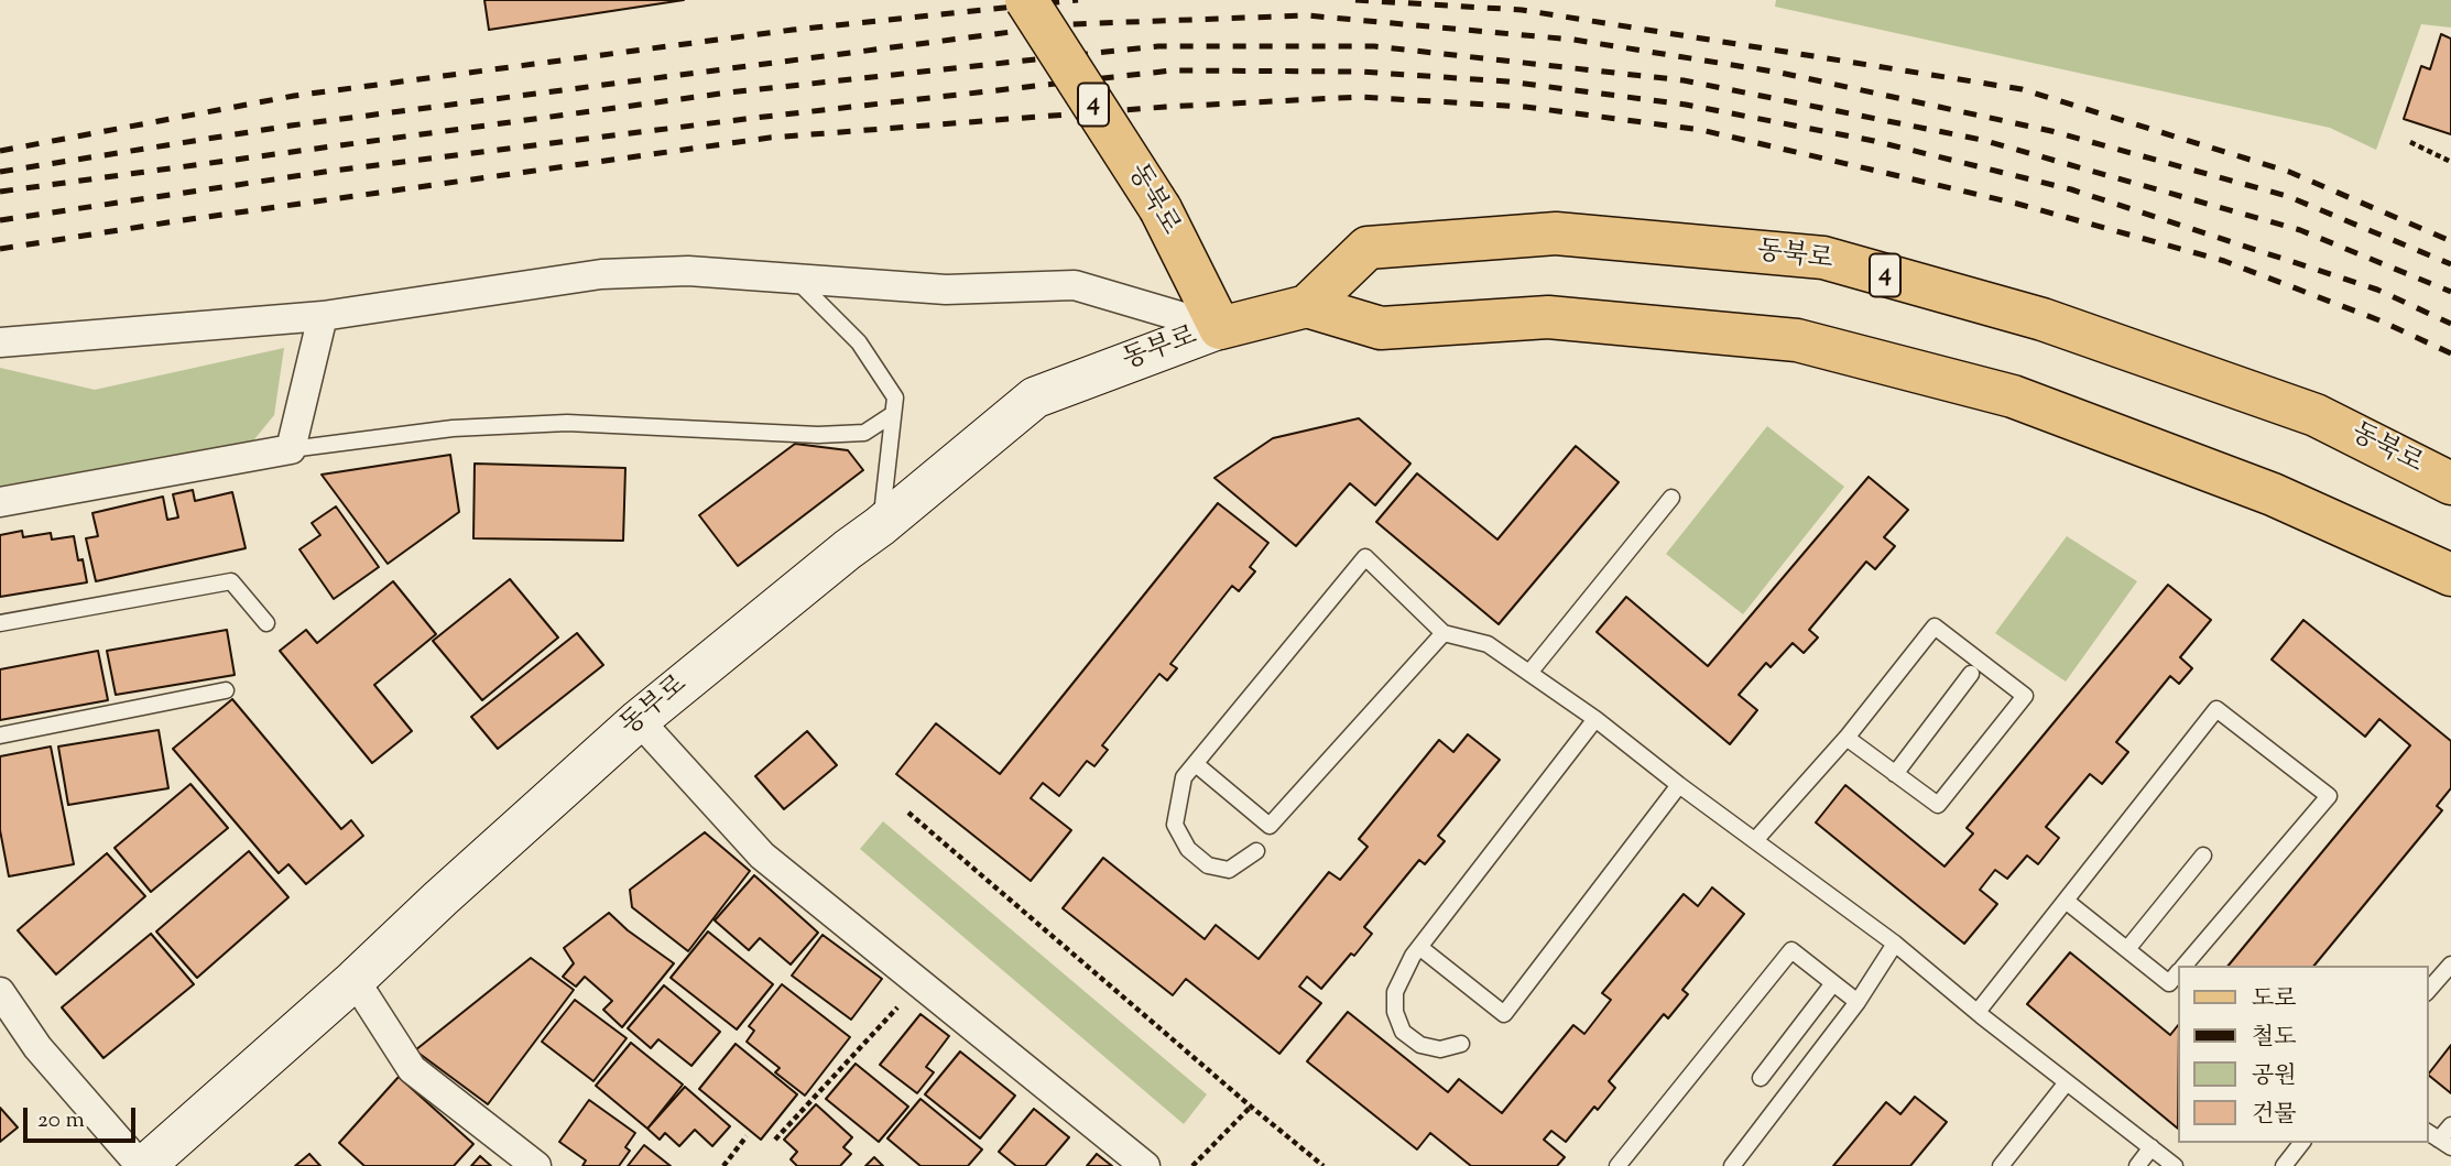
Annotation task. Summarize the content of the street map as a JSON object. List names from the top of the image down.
{
  "streets": {
    "main road": ["4", "동북로", "동부로"]
  },
  "crossings": [
    ["동북로", "동부로"]
  ],
  "legend": [
    "도로",
    "철도",
    "공원",
    "건물"
  ],
  "scale_bar": "20 m"
}
